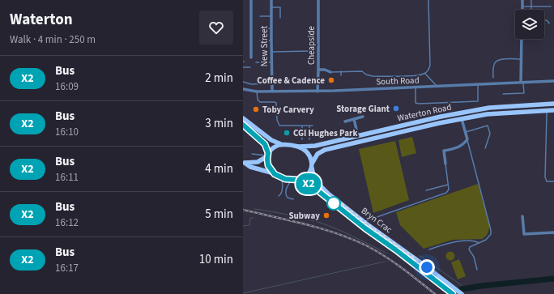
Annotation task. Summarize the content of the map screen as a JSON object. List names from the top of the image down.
{
  "streets": {
    "main road": ["Waterton Road", "Bryn Crac"],
    "street": ["Cheapside", "New Street", "South Road"]
  },
  "crossings": [
    ["Cheapside", "South Road"],
    ["New Street", "South Road"],
    ["Waterton Road", "Bryn Crac"]
  ],
  "places": [
    "Coffee & Cadence",
    "Storage Giant",
    "Toby Carvery",
    "CGI Hughes Park",
    "Subway"
  ],
  "lines": ["bus line X2"],
  "page": {
    "heading": ["Waterton", "Walk · 4 min · 250 m"],
    "on_map": "X2",
    "list": [
      {
        "mark": "X2",
        "name": "Bus",
        "note": "16:09",
        "value": "2 min"
      },
      {
        "mark": "X2",
        "name": "Bus",
        "note": "16:10",
        "value": "3 min"
      },
      {
        "mark": "X2",
        "name": "Bus",
        "note": "16:11",
        "value": "4 min"
      },
      {
        "mark": "X2",
        "name": "Bus",
        "note": "16:12",
        "value": "5 min"
      },
      {
        "mark": "X2",
        "name": "Bus",
        "note": "16:17",
        "value": "10 min"
      }
    ]
  }
}
